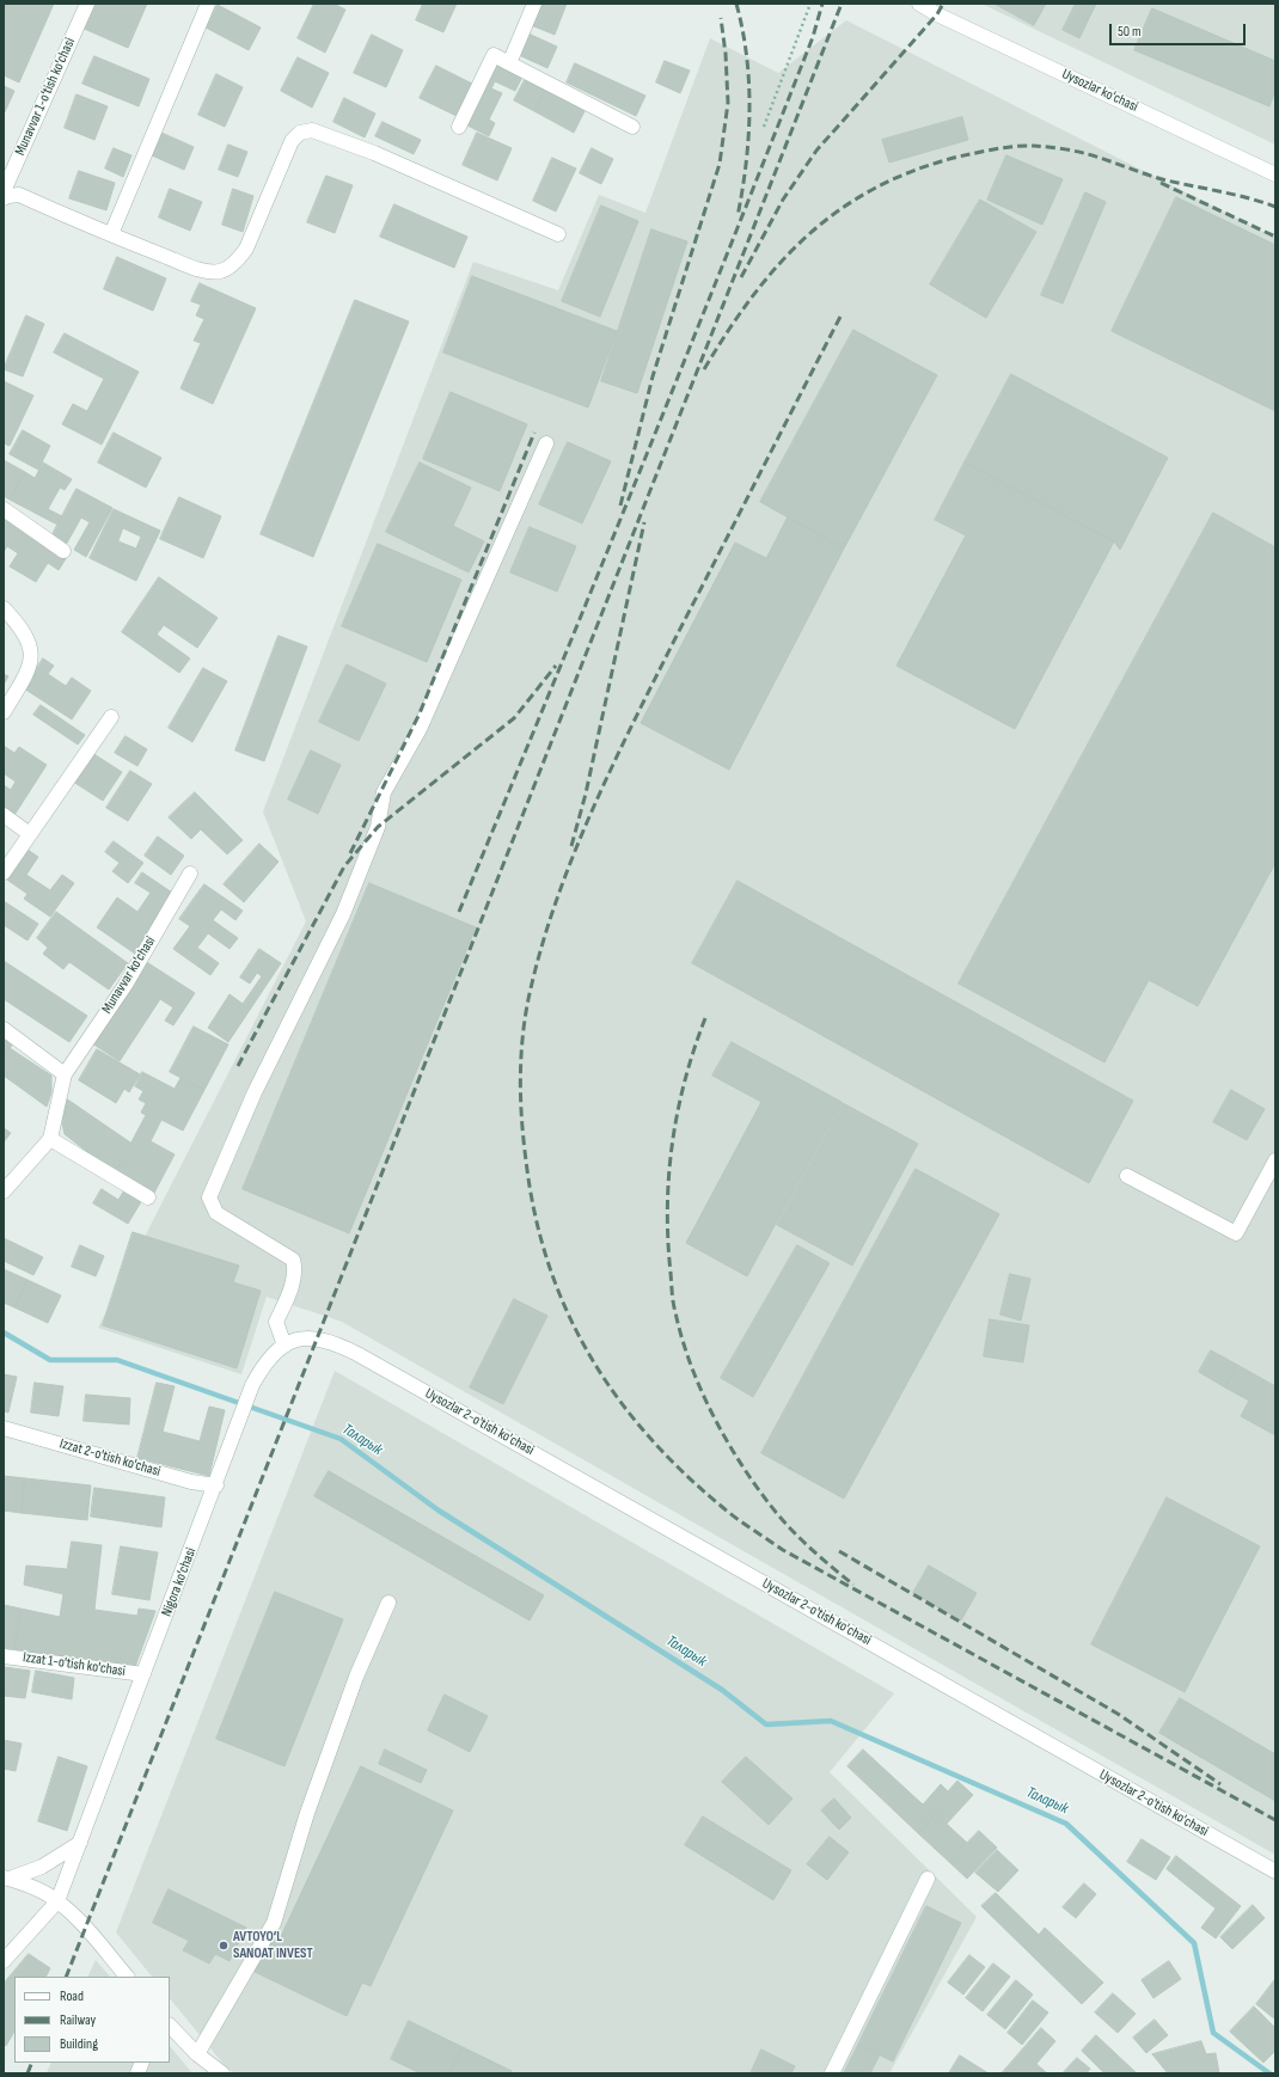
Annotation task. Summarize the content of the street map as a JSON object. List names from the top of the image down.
{
  "streets": {
    "street": [
      "Uysozlar ko'chasi",
      "Munavvar 1-o'tish ko'chasi",
      "Munavvar ko'chasi",
      "Uysozlar 2-o'tish ko'chasi",
      "Izzat 2-o'tish ko'chasi",
      "Nigora ko'chasi",
      "Izzat 1-o'tish ko'chasi"
    ]
  },
  "crossings": [
    ["Uysozlar 2-o'tish ko'chasi", "Nigora ko'chasi"],
    ["Izzat 2-o'tish ko'chasi", "Nigora ko'chasi"],
    ["Nigora ko'chasi", "Izzat 1-o'tish ko'chasi"]
  ],
  "water": ["Таларык"],
  "places": ["AVTOYO‘L SANOAT INVEST"],
  "legend": ["Road", "Railway", "Building"],
  "scale_bar": "50 m"
}
